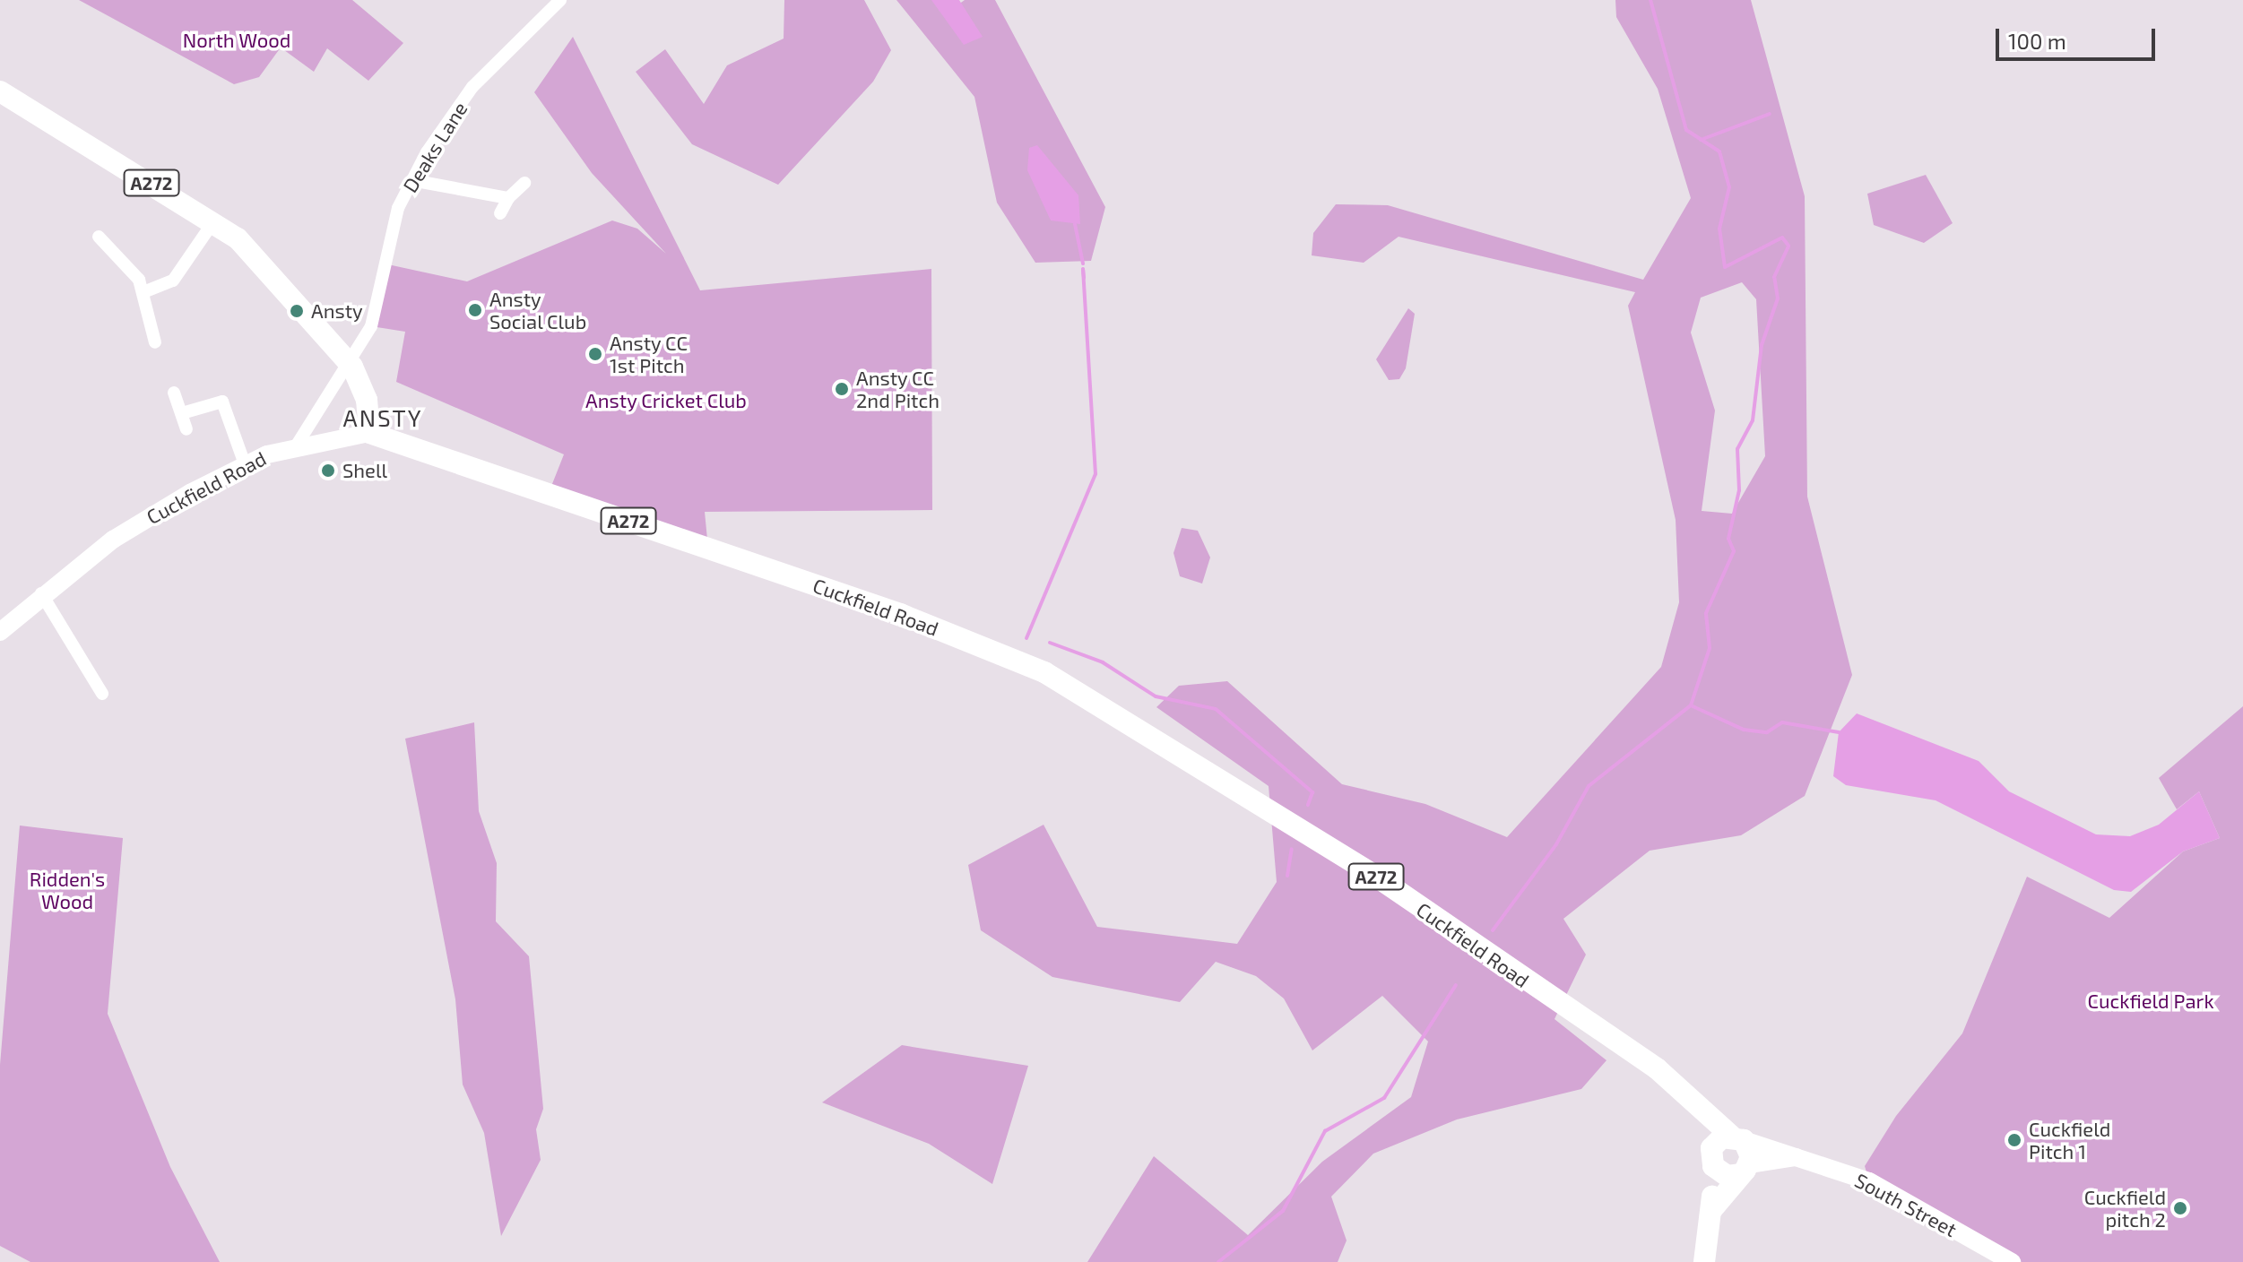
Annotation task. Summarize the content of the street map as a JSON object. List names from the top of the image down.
{
  "streets": {
    "highway": ["A272", "Cuckfield Road"],
    "main road": ["South Street"],
    "street": ["Deaks Lane"]
  },
  "crossings": [
    ["Deaks Lane", "A272"],
    ["Deaks Lane", "Cuckfield Road"],
    ["A272", "Cuckfield Road"],
    ["A272", "South Street"],
    ["Cuckfield Road", "South Street"]
  ],
  "districts": ["ANSTY"],
  "parks": [
    "North Wood",
    "Ansty Cricket Club",
    "Ridden's Wood",
    "Cuckfield Park"
  ],
  "places": [
    "Ansty Social Club",
    "Ansty",
    "Ansty CC 1st Pitch",
    "Ansty CC 2nd Pitch",
    "Shell",
    "Cuckfield Pitch 1",
    "Cuckfield pitch 2"
  ],
  "scale_bar": "100 m"
}
